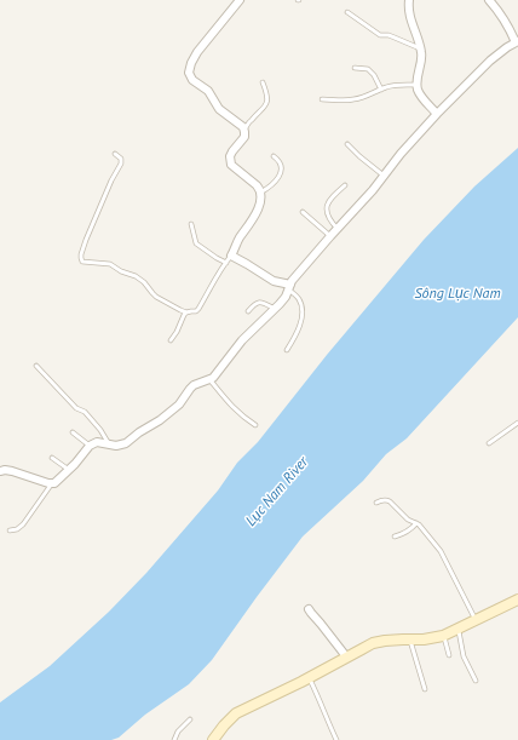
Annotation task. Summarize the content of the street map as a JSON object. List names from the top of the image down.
{
  "water": ["Sông Lục Nam", "Lục Nam River"]
}
